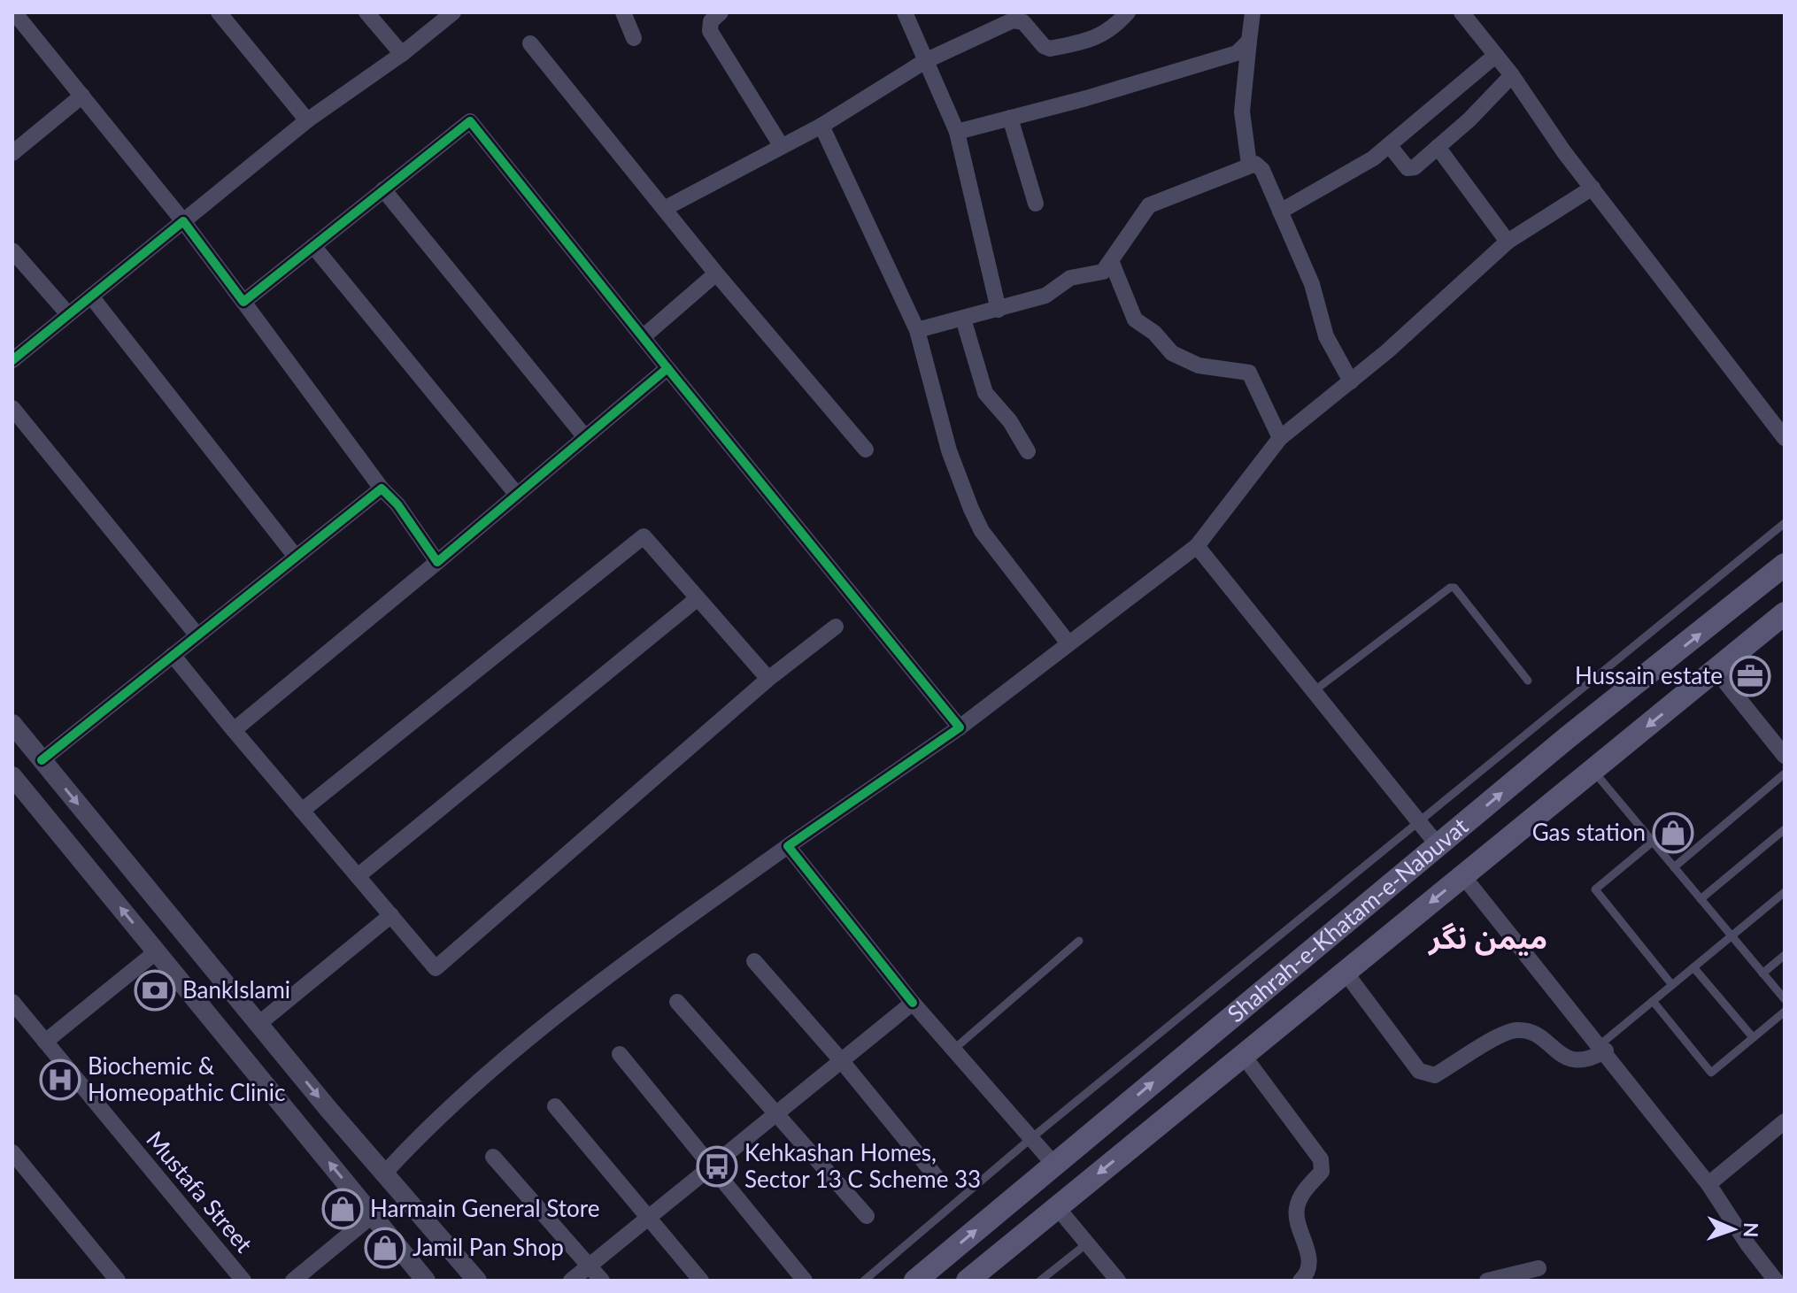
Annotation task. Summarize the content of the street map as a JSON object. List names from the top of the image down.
{
  "streets": {
    "main road": ["Shahrah-e-Khatam-e-Nabuvat"],
    "street": ["Mustafa Street"]
  },
  "districts": ["میمن نگر"],
  "places": {
    "office": ["Hussain estate"],
    "shop": ["Gas station", "Harmain General Store", "Jamil Pan Shop"],
    "bank": ["BankIslami"],
    "hospital": ["Biochemic & Homeopathic Clinic"],
    "bus stop": ["Kehkashan Homes, Sector 13 C Scheme 33"]
  },
  "north": "right"
}
